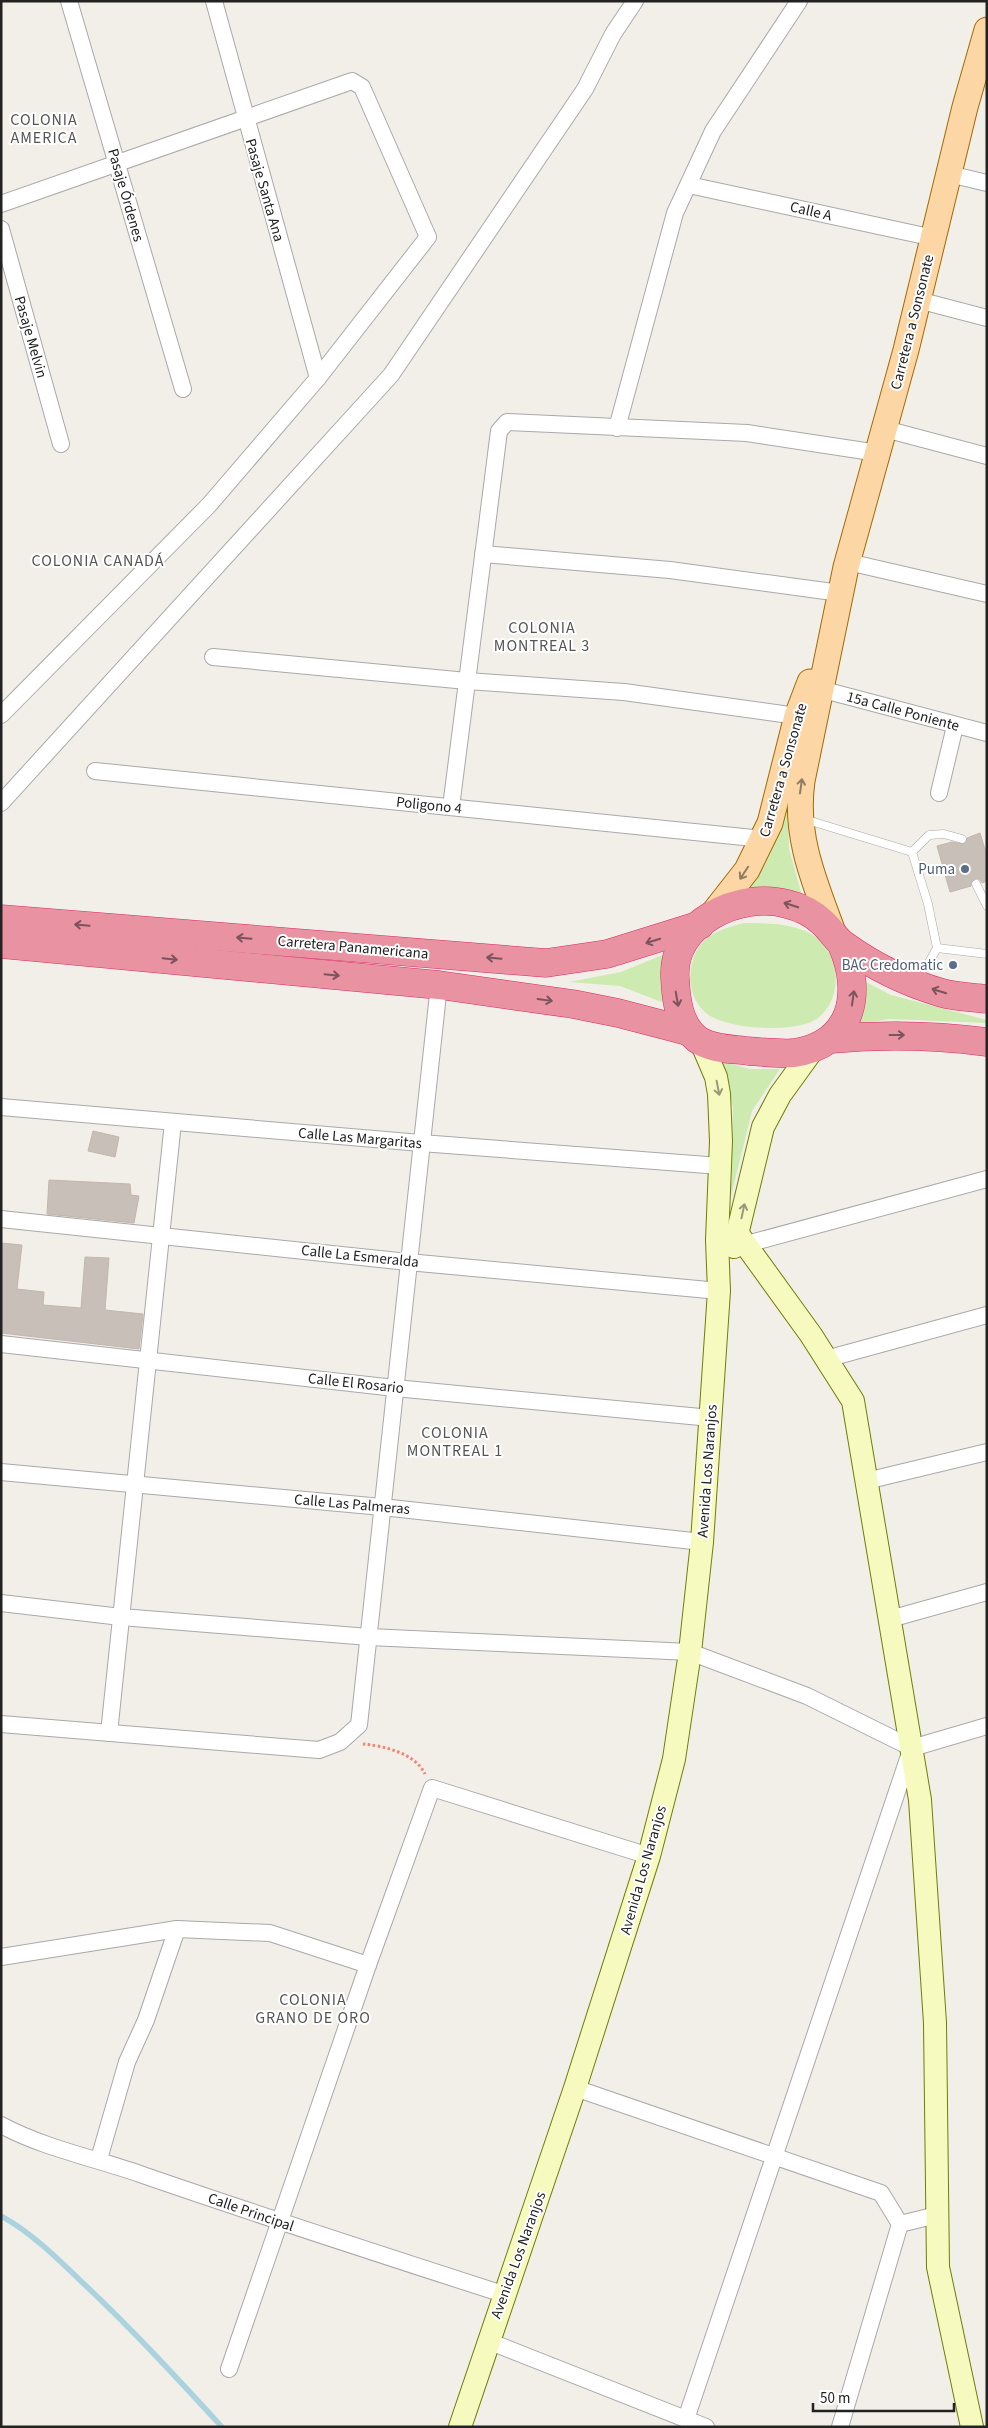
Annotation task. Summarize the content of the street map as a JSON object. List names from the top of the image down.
{
  "streets": {
    "highway": ["Carretera Panamericana"],
    "main road": ["Carretera a Sonsonate", "Avenida Los Naranjos"],
    "street": [
      "Pasaje Santa Ana",
      "Pasaje Órdenes",
      "Calle A",
      "Pasaje Melvin",
      "15a Calle Poniente",
      "Poligono 4",
      "Calle Las Margaritas",
      "Calle La Esmeralda",
      "Calle El Rosario",
      "Calle Las Palmeras",
      "Calle Principal"
    ]
  },
  "crossings": [
    ["Calle A", "Carretera a Sonsonate"],
    ["Carretera a Sonsonate", "15a Calle Poniente"],
    ["Carretera a Sonsonate", "Poligono 4"],
    ["Carretera a Sonsonate", "Carretera Panamericana"],
    ["Carretera a Sonsonate", "Avenida Los Naranjos"],
    ["Carretera Panamericana", "Avenida Los Naranjos"],
    ["Calle Las Margaritas", "Avenida Los Naranjos"],
    ["Calle La Esmeralda", "Avenida Los Naranjos"],
    ["Calle El Rosario", "Avenida Los Naranjos"],
    ["Avenida Los Naranjos", "Calle Las Palmeras"],
    ["Avenida Los Naranjos", "Calle Principal"]
  ],
  "districts": [
    "COLONIA AMERICA",
    "COLONIA CANADÁ",
    "COLONIA MONTREAL 3",
    "COLONIA MONTREAL 1",
    "COLONIA GRANO DE ORO"
  ],
  "places": ["Puma", "BAC Credomatic"],
  "scale_bar": "50 m"
}
